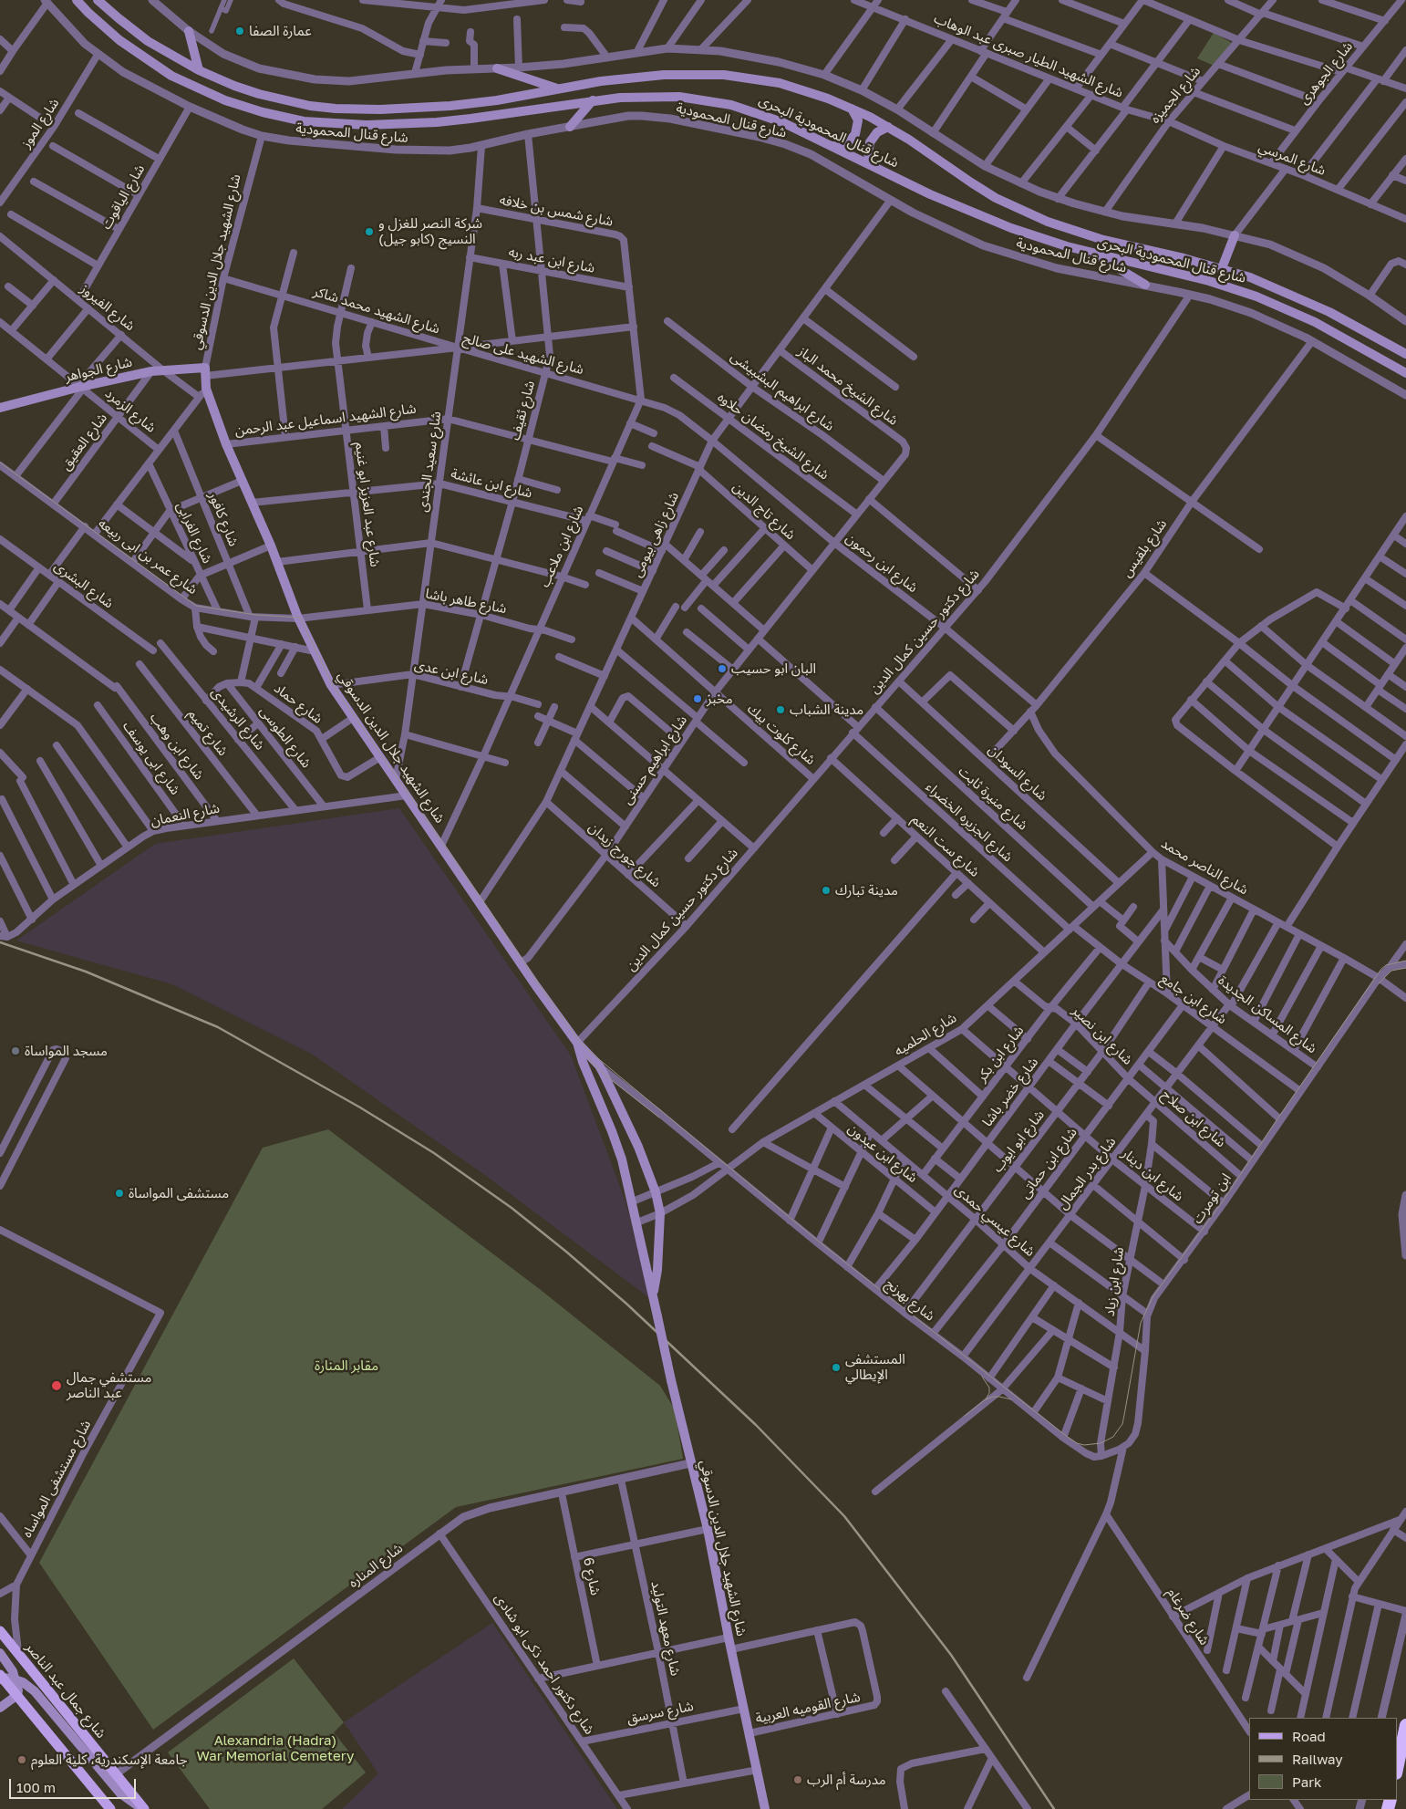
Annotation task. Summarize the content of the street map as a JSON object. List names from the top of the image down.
{
  "streets": {
    "main road": [
      "شارع قنال المحمودية البحرى",
      "شارع الشهيد جلال الدين الدسوقي",
      "شارع الجواهر",
      "شارع جمال عبد الناصر"
    ],
    "street": [
      "شارع الشهيد الطيار صبرى عبد الوهاب",
      "شارع الجوهرى",
      "شارع الجميزه",
      "شارع قنال المحمودية",
      "شارع الموز",
      "شارع المرسي",
      "شارع الياقوت",
      "شارع شمس بن خلافه",
      "شارع ابن عبد ربه",
      "شارع الفيروز",
      "شارع الشهيد محمد شاكر",
      "شارع الشهيد على صالح",
      "شارع الشيخ محمد الباز",
      "شارع ابراهيم البشبيشى",
      "شارع الزمرد",
      "شارع ثقيف",
      "شارع الشهيد اسماعيل عبد الرحمن",
      "شارع الشيخ رمضان حلاوه",
      "شارع العقيق",
      "شارع سعيد الجندى",
      "شارع ابن عائشة",
      "شارع عبد العزيز ابو غنيم",
      "شارع تاج الدين",
      "شارع كافور",
      "شارع الفرابى",
      "شارع زاهى بيومى",
      "شارع ابن ملاعب",
      "شارع بلقيس",
      "شارع عمر بن ابى ربيعه",
      "شارع ابن رحمون",
      "شارع البشرى",
      "شارع طاهر باشا",
      "شارع دكتور حسين كمال الدين",
      "شارع ابن عدى",
      "شارع حماد",
      "شارع الرشيدى",
      "شارع تميم",
      "شارع كلوت بيك",
      "شارع الطوسى",
      "شارع ابن وهب",
      "شارع ابى يوسف",
      "شارع ابراهيم حسنى",
      "شارع السودان",
      "شارع منيرة ثابت",
      "شارع النعمان",
      "شارع الجزيره الخضراء",
      "شارع ست النعم",
      "شارع جورج زيدان",
      "شارع الناصر محمد",
      "شارع ابن جامع",
      "شارع المساكن الجديدة",
      "شارع الحلميه",
      "شارع ابن نصير",
      "شارع ابن بكر",
      "شارع خضر باشا",
      "شارع ابن صلاح",
      "شارع ابو ايوب",
      "شارع ابن عبدون",
      "شارع ابن حماتى",
      "شارع بدر الجمال",
      "شارع ابن دينار",
      "ابن تومرت",
      "شارع عيسي حمدى",
      "شارع ابن زياد",
      "شارع بهرنج",
      "شارع مستشفى المواساه",
      "شارع المناره",
      "شارع 6",
      "شارع ضرغام",
      "شارع معهد التوليد",
      "شارع دكتور احمد ذكى ابو شادى",
      "شارع القوميه العربية",
      "شارع سرسق"
    ]
  },
  "crossings": [
    ["شارع الشهيد الطيار صبرى عبد الوهاب", "شارع الجميزه"],
    ["شارع الشهيد الطيار صبرى عبد الوهاب", "شارع المرسي"],
    ["شارع الجوهرى", "شارع المرسي"],
    ["شارع الجميزه", "شارع المرسي"],
    ["شارع قنال المحمودية", "شارع الموز"],
    ["شارع قنال المحمودية", "شارع الياقوت"],
    ["شارع قنال المحمودية", "شارع الشهيد جلال الدين الدسوقي"],
    ["شارع قنال المحمودية", "شارع ثقيف"],
    ["شارع قنال المحمودية", "شارع سعيد الجندى"],
    ["شارع قنال المحمودية", "شارع زاهى بيومى"],
    ["شارع قنال المحمودية", "شارع بلقيس"],
    ["شارع قنال المحمودية", "شارع دكتور حسين كمال الدين"],
    ["شارع الياقوت", "شارع الفيروز"],
    ["شارع شمس بن خلافه", "شارع ابن عبد ربه"],
    ["شارع شمس بن خلافه", "شارع ثقيف"],
    ["شارع شمس بن خلافه", "شارع سعيد الجندى"],
    ["شارع ابن عبد ربه", "شارع ثقيف"],
    ["شارع ابن عبد ربه", "شارع سعيد الجندى"],
    ["شارع الشهيد جلال الدين الدسوقي", "شارع الشهيد محمد شاكر"],
    ["شارع الشهيد جلال الدين الدسوقي", "شارع الشهيد على صالح"],
    ["شارع الشهيد جلال الدين الدسوقي", "شارع الجواهر"],
    ["شارع الشهيد جلال الدين الدسوقي", "شارع الشهيد اسماعيل عبد الرحمن"],
    ["شارع الشهيد جلال الدين الدسوقي", "شارع سعيد الجندى"],
    ["شارع الشهيد جلال الدين الدسوقي", "شارع ابن عائشة"],
    ["شارع الشهيد جلال الدين الدسوقي", "شارع زاهى بيومى"],
    ["شارع الشهيد جلال الدين الدسوقي", "شارع ابن ملاعب"],
    ["شارع الشهيد جلال الدين الدسوقي", "شارع عمر بن ابى ربيعه"],
    ["شارع الشهيد جلال الدين الدسوقي", "شارع طاهر باشا"],
    ["شارع الشهيد جلال الدين الدسوقي", "شارع دكتور حسين كمال الدين"],
    ["شارع الشهيد جلال الدين الدسوقي", "شارع ابن عدى"],
    ["شارع الشهيد جلال الدين الدسوقي", "شارع حماد"],
    ["شارع الشهيد جلال الدين الدسوقي", "شارع ابراهيم حسنى"],
    ["شارع الشهيد جلال الدين الدسوقي", "شارع النعمان"],
    ["شارع الشهيد جلال الدين الدسوقي", "شارع الحلميه"],
    ["شارع الشهيد جلال الدين الدسوقي", "شارع بهرنج"],
    ["شارع الشهيد جلال الدين الدسوقي", "شارع المناره"],
    ["شارع الشهيد جلال الدين الدسوقي", "شارع القوميه العربية"],
    ["شارع الشهيد جلال الدين الدسوقي", "شارع سرسق"],
    ["شارع الفيروز", "شارع الجواهر"],
    ["شارع الشهيد محمد شاكر", "شارع الشهيد على صالح"],
    ["شارع الشهيد محمد شاكر", "شارع ثقيف"],
    ["شارع الشهيد محمد شاكر", "شارع سعيد الجندى"],
    ["شارع الشهيد محمد شاكر", "شارع عبد العزيز ابو غنيم"],
    ["شارع الشهيد على صالح", "شارع الجواهر"],
    ["شارع الشهيد على صالح", "شارع ثقيف"],
    ["شارع الشهيد على صالح", "شارع سعيد الجندى"],
    ["شارع الشهيد على صالح", "شارع عبد العزيز ابو غنيم"],
    ["شارع الشهيد على صالح", "شارع زاهى بيومى"],
    ["شارع الشهيد على صالح", "شارع ابن ملاعب"],
    ["شارع الشهيد على صالح", "شارع ابن رحمون"],
    ["شارع الجواهر", "شارع الزمرد"],
    ["شارع الجواهر", "شارع العقيق"],
    ["شارع الشيخ محمد الباز", "شارع زاهى بيومى"],
    ["شارع الشيخ محمد الباز", "شارع ابراهيم حسنى"],
    ["شارع ابراهيم البشبيشى", "شارع زاهى بيومى"],
    ["شارع ابراهيم البشبيشى", "شارع ابراهيم حسنى"],
    ["شارع الزمرد", "شارع العقيق"],
    ["شارع ثقيف", "شارع الشهيد اسماعيل عبد الرحمن"],
    ["شارع ثقيف", "شارع ابن عائشة"],
    ["شارع ثقيف", "شارع طاهر باشا"],
    ["شارع ثقيف", "شارع ابن عدى"],
    ["شارع الشهيد اسماعيل عبد الرحمن", "شارع سعيد الجندى"],
    ["شارع الشهيد اسماعيل عبد الرحمن", "شارع عبد العزيز ابو غنيم"],
    ["شارع الشهيد اسماعيل عبد الرحمن", "شارع ابن ملاعب"],
    ["شارع الشيخ رمضان حلاوه", "شارع زاهى بيومى"],
    ["شارع الشيخ رمضان حلاوه", "شارع ابراهيم حسنى"],
    ["شارع العقيق", "شارع عمر بن ابى ربيعه"],
    ["شارع سعيد الجندى", "شارع ابن عائشة"],
    ["شارع سعيد الجندى", "شارع طاهر باشا"],
    ["شارع سعيد الجندى", "شارع ابن عدى"],
    ["شارع ابن عائشة", "شارع عبد العزيز ابو غنيم"],
    ["شارع ابن عائشة", "شارع زاهى بيومى"],
    ["شارع ابن عائشة", "شارع ابن ملاعب"],
    ["شارع ابن عائشة", "شارع ابراهيم حسنى"],
    ["شارع عبد العزيز ابو غنيم", "شارع طاهر باشا"],
    ["شارع تاج الدين", "شارع زاهى بيومى"],
    ["شارع تاج الدين", "شارع ابراهيم حسنى"],
    ["شارع كافور", "شارع عمر بن ابى ربيعه"],
    ["شارع الفرابى", "شارع عمر بن ابى ربيعه"],
    ["شارع زاهى بيومى", "شارع ابن رحمون"],
    ["شارع زاهى بيومى", "شارع كلوت بيك"],
    ["شارع زاهى بيومى", "شارع جورج زيدان"],
    ["شارع ابن ملاعب", "شارع طاهر باشا"],
    ["شارع ابن ملاعب", "شارع ابن عدى"],
    ["شارع بلقيس", "شارع ابن رحمون"],
    ["شارع بلقيس", "شارع السودان"],
    ["شارع بلقيس", "شارع الناصر محمد"],
    ["شارع عمر بن ابى ربيعه", "شارع طاهر باشا"],
    ["شارع ابن رحمون", "شارع دكتور حسين كمال الدين"],
    ["شارع ابن رحمون", "شارع ابراهيم حسنى"],
    ["شارع دكتور حسين كمال الدين", "شارع كلوت بيك"],
    ["شارع دكتور حسين كمال الدين", "شارع السودان"],
    ["شارع دكتور حسين كمال الدين", "شارع منيرة ثابت"],
    ["شارع دكتور حسين كمال الدين", "شارع الجزيره الخضراء"],
    ["شارع دكتور حسين كمال الدين", "شارع ست النعم"],
    ["شارع دكتور حسين كمال الدين", "شارع جورج زيدان"],
    ["شارع حماد", "شارع الطوسى"],
    ["شارع الرشيدى", "شارع النعمان"],
    ["شارع تميم", "شارع النعمان"],
    ["شارع كلوت بيك", "شارع ابراهيم حسنى"],
    ["شارع الطوسى", "شارع النعمان"],
    ["شارع ابن وهب", "شارع النعمان"],
    ["شارع ابى يوسف", "شارع النعمان"],
    ["شارع ابراهيم حسنى", "شارع الجزيره الخضراء"],
    ["شارع ابراهيم حسنى", "شارع جورج زيدان"],
    ["شارع السودان", "شارع الحلميه"],
    ["شارع منيرة ثابت", "شارع الحلميه"],
    ["شارع الجزيره الخضراء", "شارع ابن جامع"],
    ["شارع الجزيره الخضراء", "شارع الحلميه"],
    ["شارع ست النعم", "شارع الحلميه"],
    ["شارع الناصر محمد", "شارع الحلميه"],
    ["شارع الناصر محمد", "شارع بدر الجمال"],
    ["شارع الناصر محمد", "ابن تومرت"],
    ["شارع ابن جامع", "شارع الحلميه"],
    ["شارع ابن جامع", "شارع ابن بكر"],
    ["شارع ابن جامع", "شارع خضر باشا"],
    ["شارع ابن جامع", "شارع ابو ايوب"],
    ["شارع ابن جامع", "شارع ابن حماتى"],
    ["شارع ابن جامع", "شارع بدر الجمال"],
    ["شارع ابن جامع", "ابن تومرت"],
    ["شارع المساكن الجديدة", "شارع بدر الجمال"],
    ["شارع المساكن الجديدة", "ابن تومرت"],
    ["شارع الحلميه", "شارع ابن نصير"],
    ["شارع الحلميه", "شارع ابن عبدون"],
    ["شارع الحلميه", "شارع ابن دينار"],
    ["شارع الحلميه", "شارع عيسي حمدى"],
    ["شارع الحلميه", "شارع بهرنج"],
    ["شارع ابن نصير", "شارع ابن بكر"],
    ["شارع ابن نصير", "شارع خضر باشا"],
    ["شارع ابن نصير", "شارع ابن صلاح"],
    ["شارع ابن نصير", "شارع ابو ايوب"],
    ["شارع ابن نصير", "شارع ابن حماتى"],
    ["شارع ابن بكر", "شارع ابن دينار"],
    ["شارع ابن بكر", "شارع عيسي حمدى"],
    ["شارع خضر باشا", "شارع ابن عبدون"],
    ["شارع خضر باشا", "شارع ابن دينار"],
    ["شارع خضر باشا", "شارع عيسي حمدى"],
    ["شارع خضر باشا", "شارع بهرنج"],
    ["شارع ابن صلاح", "شارع ابن حماتى"],
    ["شارع ابن صلاح", "شارع بدر الجمال"],
    ["شارع ابن صلاح", "ابن تومرت"],
    ["شارع ابو ايوب", "شارع ابن دينار"],
    ["شارع ابو ايوب", "شارع عيسي حمدى"],
    ["شارع ابو ايوب", "شارع بهرنج"],
    ["شارع ابن حماتى", "شارع ابن دينار"],
    ["شارع ابن حماتى", "شارع عيسي حمدى"],
    ["شارع ابن حماتى", "شارع بهرنج"],
    ["شارع بدر الجمال", "شارع ابن دينار"],
    ["شارع بدر الجمال", "شارع عيسي حمدى"],
    ["شارع بدر الجمال", "شارع ابن زياد"],
    ["شارع بدر الجمال", "شارع بهرنج"],
    ["شارع ابن دينار", "ابن تومرت"],
    ["شارع ابن دينار", "شارع ابن زياد"],
    ["ابن تومرت", "شارع عيسي حمدى"],
    ["شارع عيسي حمدى", "شارع ابن زياد"],
    ["شارع ابن زياد", "شارع بهرنج"],
    ["شارع مستشفى المواساه", "شارع جمال عبد الناصر"],
    ["شارع المناره", "شارع 6"],
    ["شارع المناره", "شارع معهد التوليد"],
    ["شارع المناره", "شارع دكتور احمد ذكى ابو شادى"],
    ["شارع المناره", "شارع جمال عبد الناصر"],
    ["شارع معهد التوليد", "شارع سرسق"],
    ["شارع دكتور احمد ذكى ابو شادى", "شارع سرسق"]
  ],
  "parks": ["مقابر المنارة", "Alexandria (Hadra) War Memorial Cemetery"],
  "places": [
    "عمارة الصفا",
    "شركة النصر للغزل و النسيج (كابو جيل)",
    "البان ابو حسيب",
    "مخبز",
    "مدينة الشباب",
    "مدينة تبارك",
    "مسجد المواساة",
    "مستشفى المواساة",
    "المستشفى الإيطالي",
    "مستشفي جمال عبد الناصر",
    "جامعة الإسكندرية، كلية العلوم",
    "مدرسة أم الرب"
  ],
  "legend": ["Road", "Railway", "Park"],
  "scale_bar": "100 m"
}
